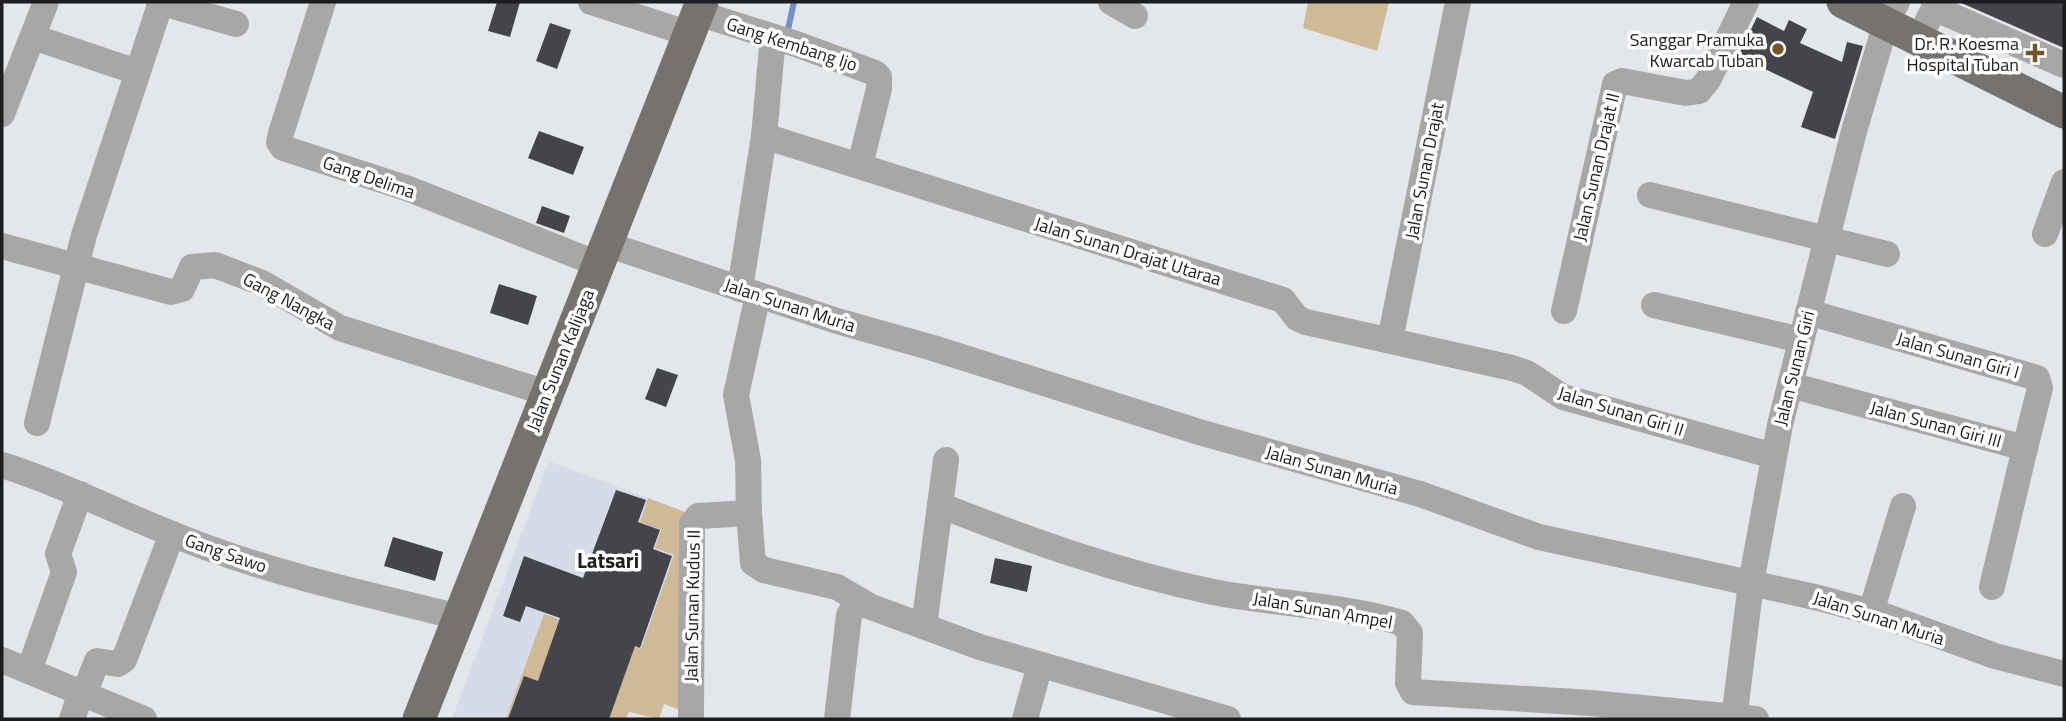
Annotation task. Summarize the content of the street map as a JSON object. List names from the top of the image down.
{
  "streets": {
    "main road": ["Jalan Sunan Kalijaga"],
    "street": [
      "Gang Kembang Ijo",
      "Jalan Sunan Drajat II",
      "Jalan Sunan Drajat",
      "Gang Delima",
      "Jalan Sunan Drajat Utaraa",
      "Gang Nangka",
      "Jalan Sunan Muria",
      "Jalan Sunan Giri I",
      "Jalan Sunan Giri",
      "Jalan Sunan Giri II",
      "Jalan Sunan Giri III",
      "Gang Sawo",
      "Jalan Sunan Kudus II",
      "Jalan Sunan Ampel"
    ]
  },
  "crossings": [
    ["Gang Kembang Ijo", "Jalan Sunan Drajat Utaraa"],
    ["Gang Kembang Ijo", "Jalan Sunan Kalijaga"],
    ["Jalan Sunan Drajat", "Jalan Sunan Drajat Utaraa"],
    ["Jalan Sunan Drajat", "Jalan Sunan Giri II"],
    ["Gang Delima", "Jalan Sunan Muria"],
    ["Gang Delima", "Jalan Sunan Kalijaga"],
    ["Jalan Sunan Drajat Utaraa", "Jalan Sunan Giri II"],
    ["Gang Nangka", "Jalan Sunan Kalijaga"],
    ["Jalan Sunan Muria", "Jalan Sunan Kalijaga"],
    ["Jalan Sunan Muria", "Jalan Sunan Giri"],
    ["Jalan Sunan Giri I", "Jalan Sunan Giri"],
    ["Jalan Sunan Giri I", "Jalan Sunan Giri III"],
    ["Jalan Sunan Kalijaga", "Gang Sawo"],
    ["Jalan Sunan Giri", "Jalan Sunan Giri II"],
    ["Jalan Sunan Giri", "Jalan Sunan Giri III"],
    ["Jalan Sunan Giri", "Jalan Sunan Ampel"]
  ],
  "districts": ["Latsari"],
  "places": {
    "other": ["Sanggar Pramuka Kwarcab Tuban"],
    "health": ["Dr. R. Koesma Hospital Tuban"]
  }
}
